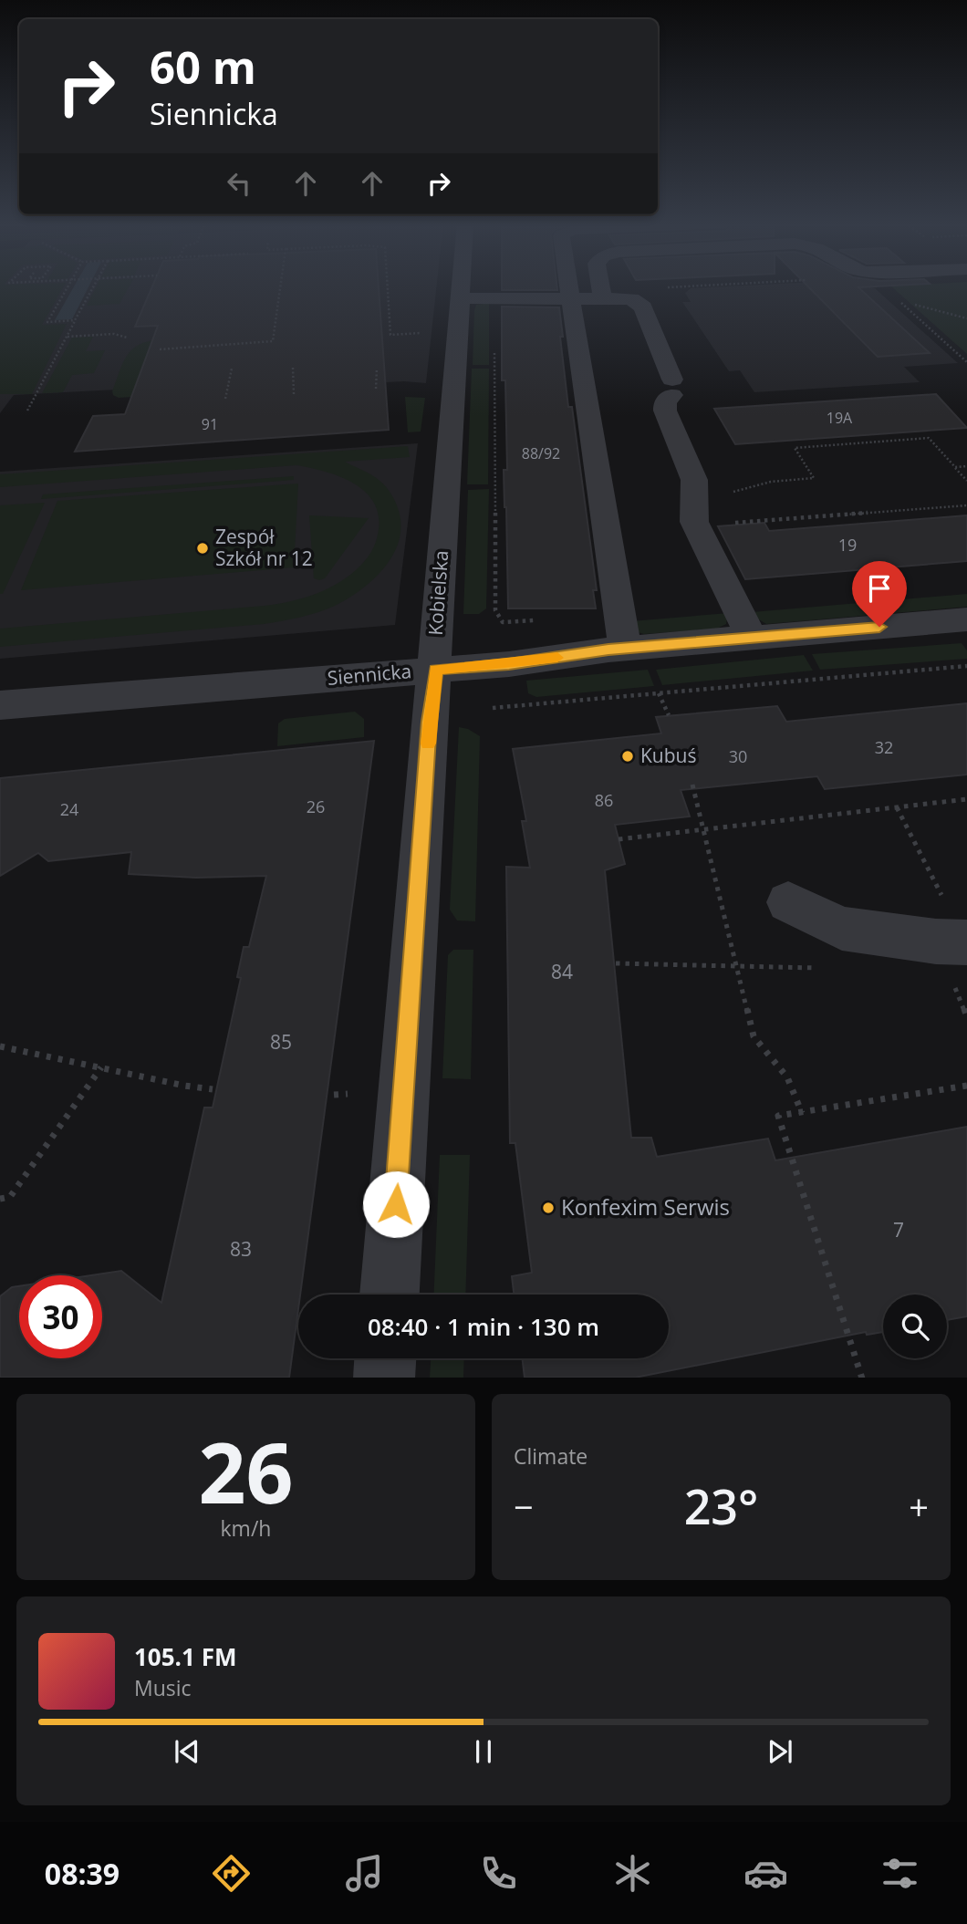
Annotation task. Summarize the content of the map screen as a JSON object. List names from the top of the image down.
{
  "streets": {
    "street": ["Kobielska", "Siennicka"]
  },
  "crossings": [
    ["Kobielska", "Siennicka"]
  ],
  "places": ["Zespół Szkół nr 12", "Kubuś", "Konfexim Serwis"],
  "house_numbers": [
    "19A",
    "91",
    "88/92",
    "19",
    "32",
    "30",
    "86",
    "26",
    "24",
    "84",
    "85",
    "7",
    "83"
  ],
  "page": {
    "turn": ["60 m", "Siennicka"],
    "limit": "30",
    "trip": "08:40 · 1 min · 130 m",
    "tile": [
      ["26", "km/h"],
      "Climate"
    ],
    "heat": ["−", "23°", "+"],
    "song": ["105.1 FM", "Music"],
    "tabs": "08:39"
  }
}
